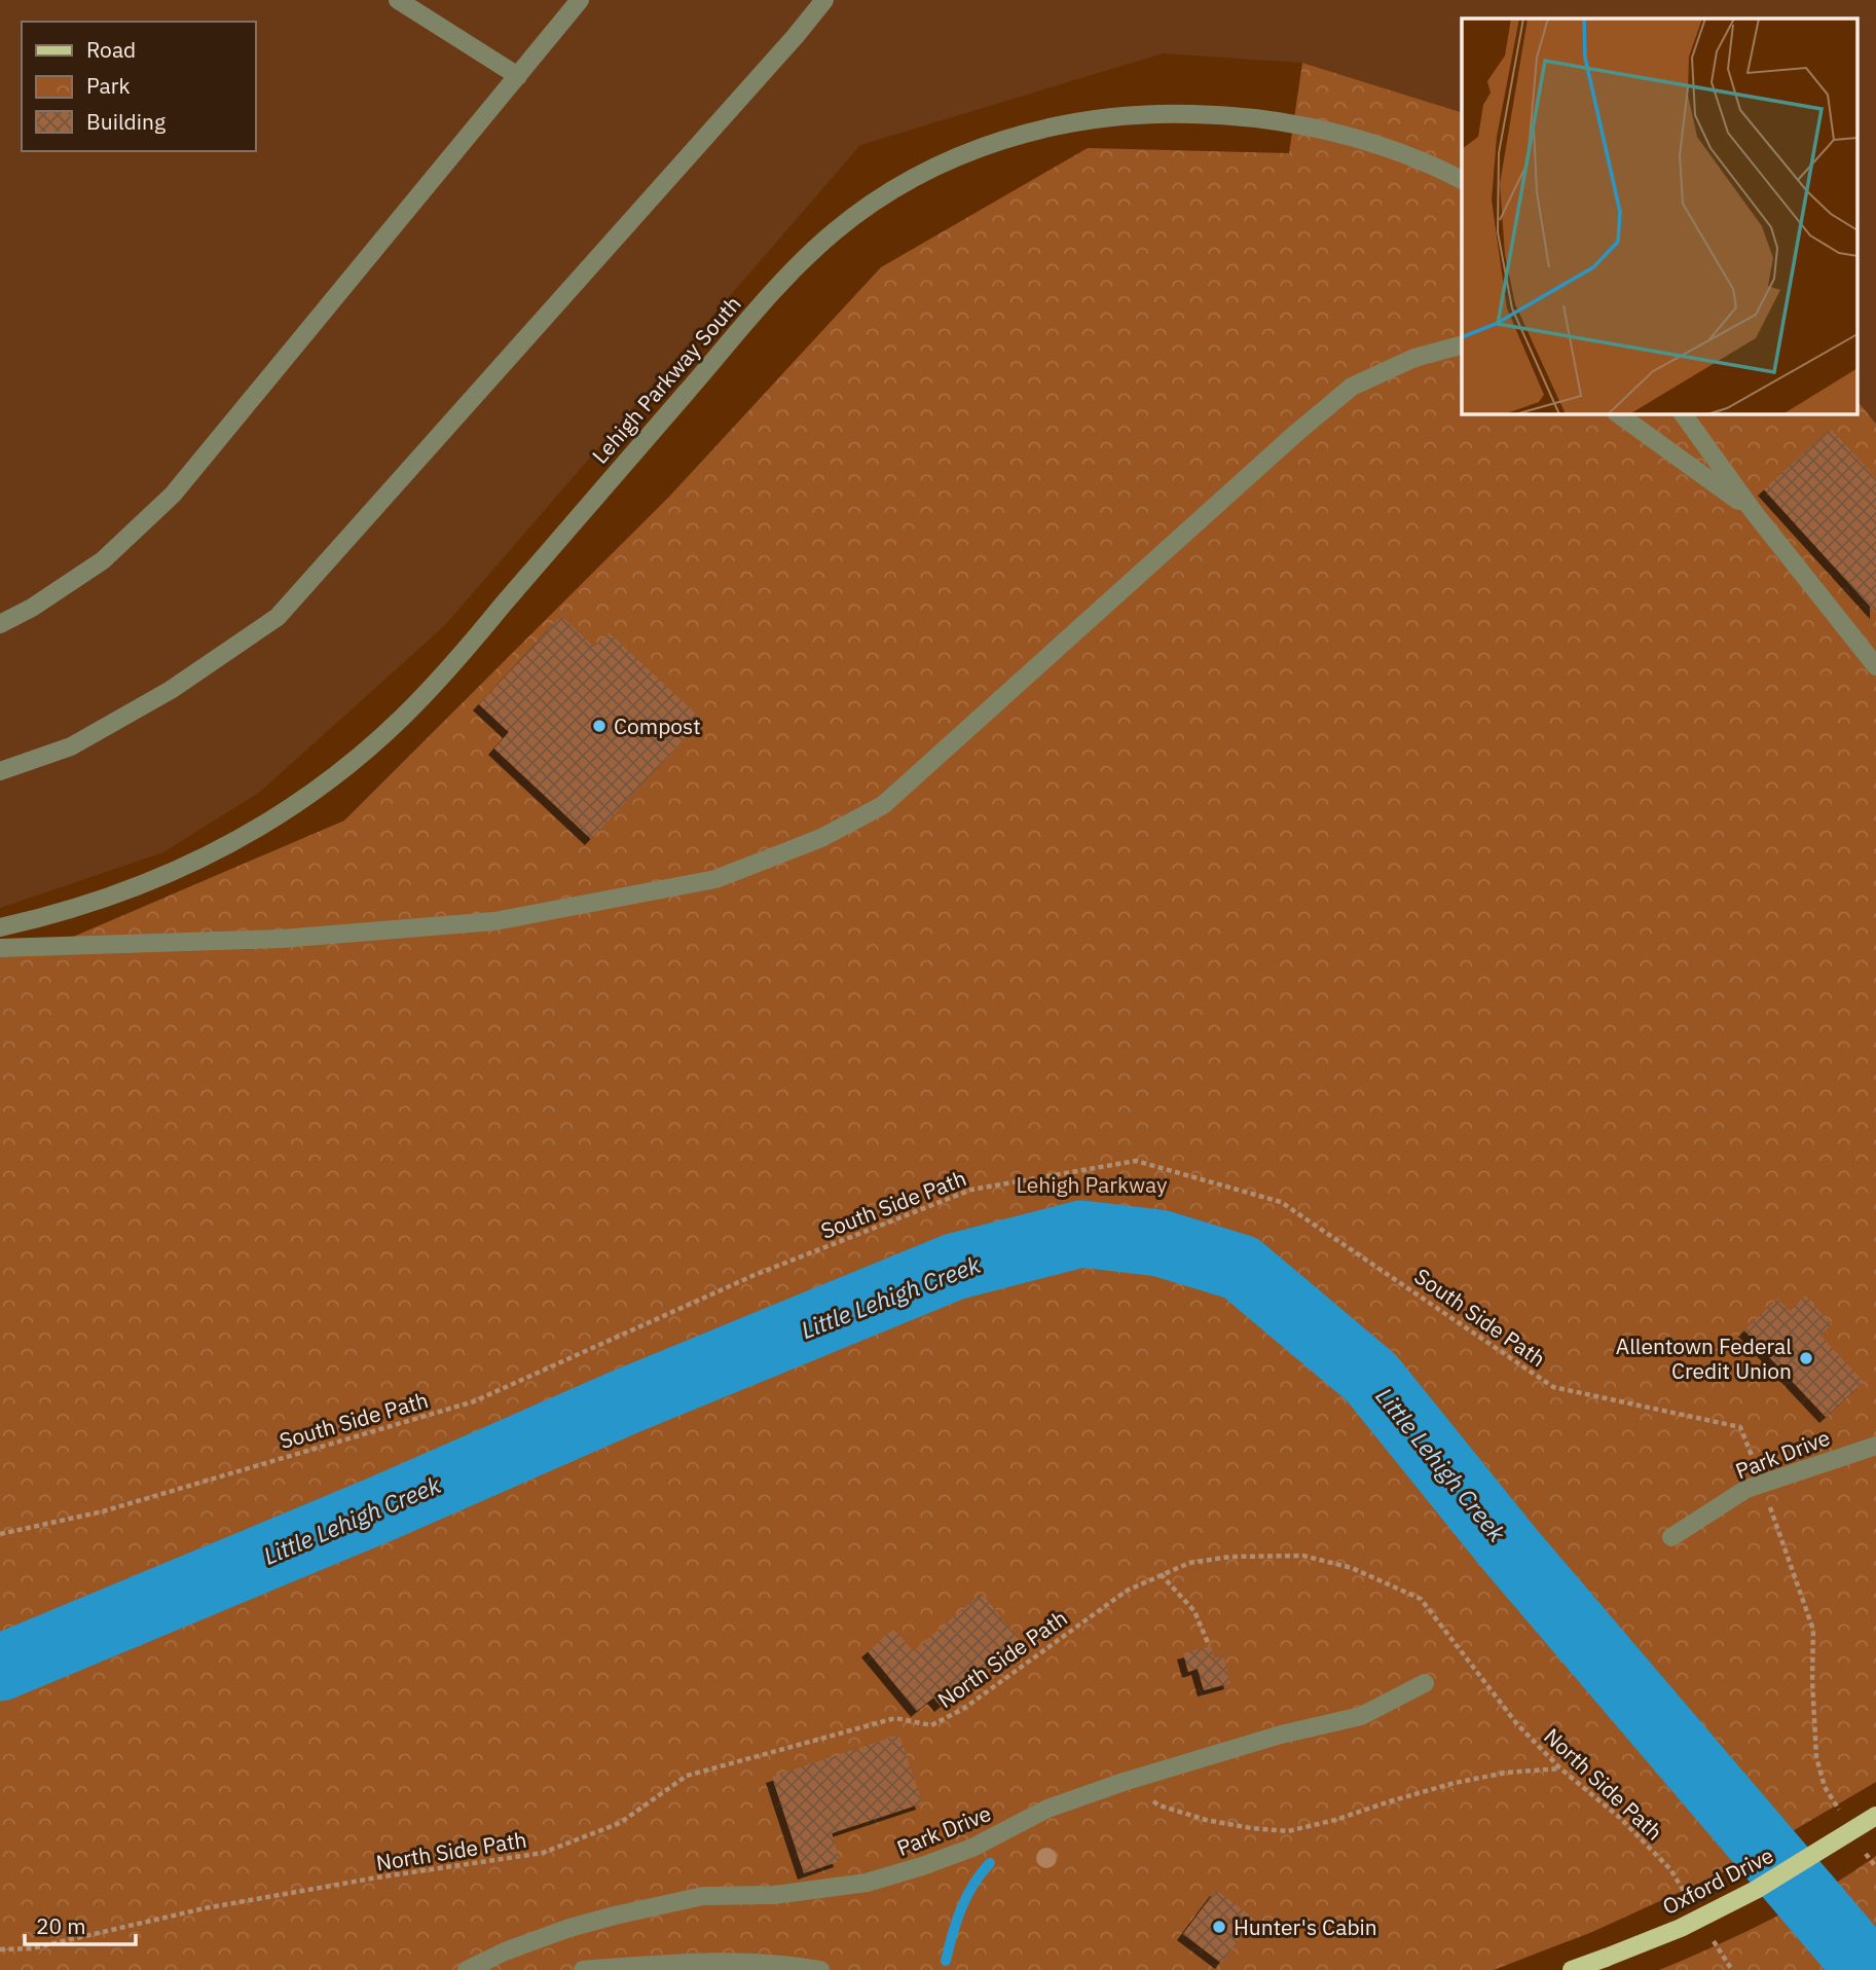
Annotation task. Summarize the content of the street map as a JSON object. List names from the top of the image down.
{
  "streets": {
    "main road": ["Oxford Drive"],
    "street": ["Lehigh Parkway South", "Park Drive"],
    "path": ["South Side Path", "North Side Path"]
  },
  "crossings": [
    ["South Side Path", "Park Drive"]
  ],
  "water": ["Little Lehigh Creek"],
  "parks": ["Lehigh Parkway"],
  "places": ["Compost", "Allentown Federal Credit Union", "Hunter's Cabin"],
  "legend": ["Road", "Park", "Building"],
  "scale_bar": "20 m"
}
